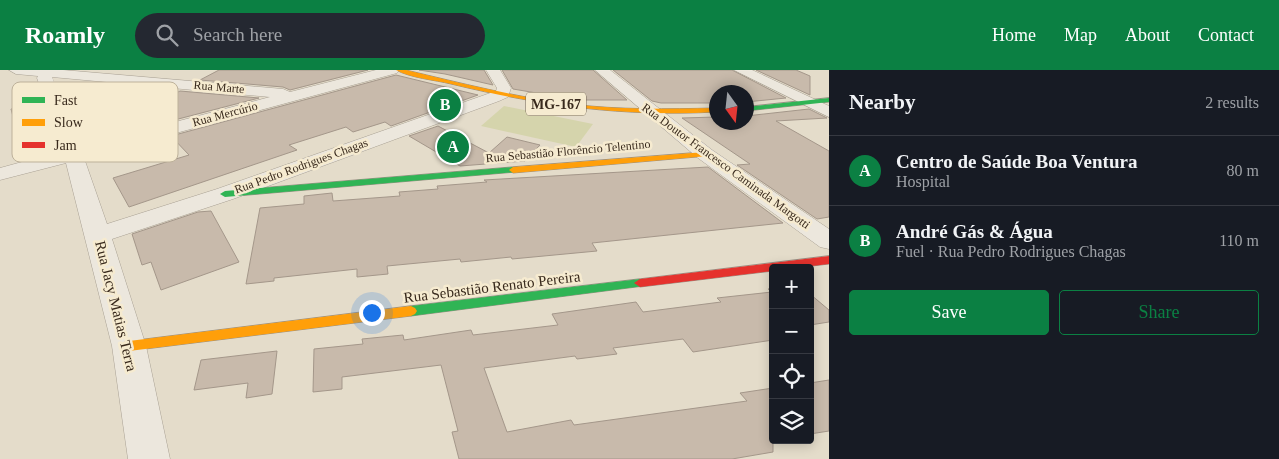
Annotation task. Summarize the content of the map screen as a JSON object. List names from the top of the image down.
{
  "streets": {
    "street": [
      "Rua Marte",
      "MG-167",
      "Rua Mercúrio",
      "Rua Sebastião Florêncio Telentino",
      "Rua Pedro Rodrigues Chagas",
      "Rua Doutor Francesco Caminada Margotti",
      "Rua Sebastião Renato Pereira",
      "Rua Jacy Matias Terra"
    ]
  },
  "crossings": [
    ["Rua Marte", "Rua Mercúrio"],
    ["Rua Marte", "Rua Jacy Matias Terra"],
    ["MG-167", "Rua Pedro Rodrigues Chagas"],
    ["MG-167", "Rua Doutor Francesco Caminada Margotti"],
    ["Rua Sebastião Florêncio Telentino", "Rua Pedro Rodrigues Chagas"],
    ["Rua Sebastião Florêncio Telentino", "Rua Doutor Francesco Caminada Margotti"],
    ["Rua Pedro Rodrigues Chagas", "Rua Jacy Matias Terra"],
    ["Rua Sebastião Renato Pereira", "Rua Jacy Matias Terra"]
  ],
  "legend": ["Fast", "Slow", "Jam"],
  "north": "bottom",
  "page": {
    "header": "Roamly",
    "search": "Search here",
    "nav": [
      "Home",
      "Map",
      "About",
      "Contact"
    ],
    "heading": ["Nearby", "2 results"],
    "pins": ["B", "A"],
    "list": [
      {
        "mark": "A",
        "name": "Centro de Saúde Boa Ventura",
        "note": "Hospital",
        "value": "80 m"
      },
      {
        "mark": "B",
        "name": "André Gás & Água",
        "note": "Fuel · Rua Pedro Rodrigues Chagas",
        "value": "110 m"
      }
    ],
    "map_buttons": ["+", "−"],
    "buttons": ["Save", "Share"]
  }
}
